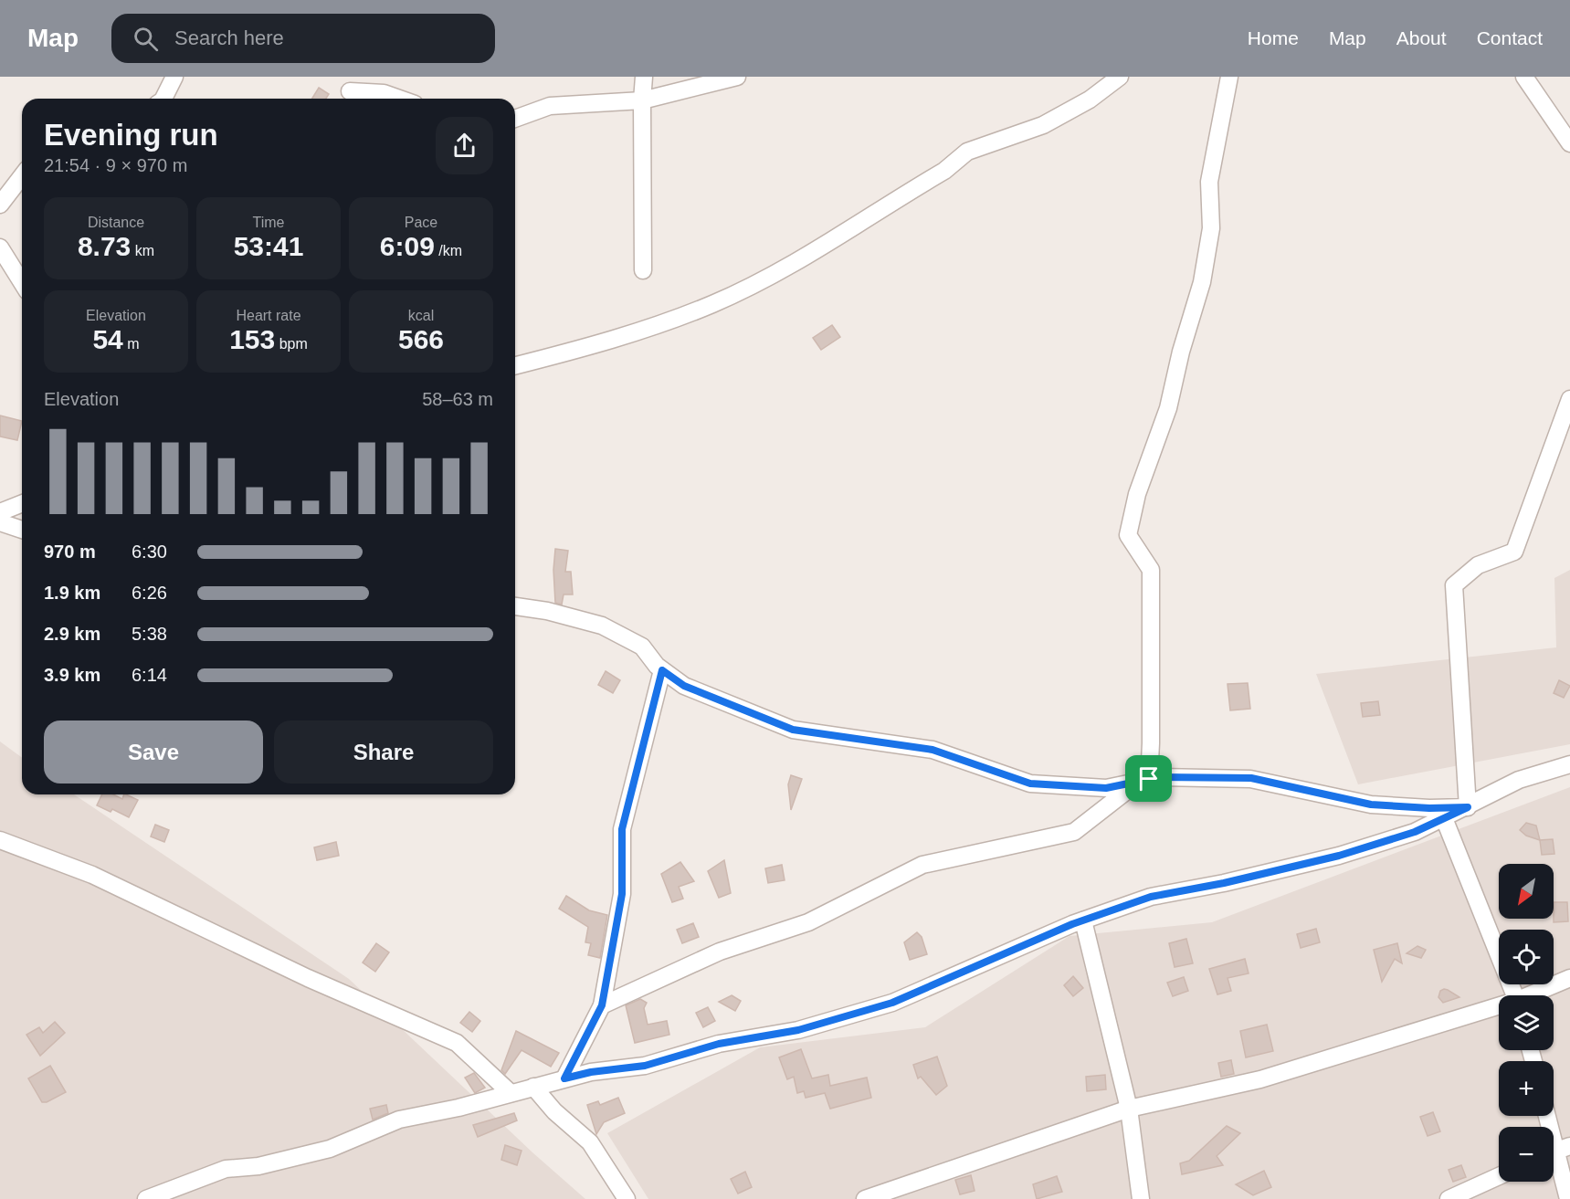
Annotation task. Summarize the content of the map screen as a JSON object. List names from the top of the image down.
{
  "north": "bottom left",
  "page": {
    "header": "Map",
    "search": "Search here",
    "nav": [
      "Home",
      "Map",
      "About",
      "Contact"
    ],
    "heading": ["Evening run", "21:54 · 9 × 970 m"],
    "stats": [
      ["Distance", "8.73 km"],
      ["Time", "53:41"],
      ["Pace", "6:09 /km"],
      ["Elevation", "54 m"],
      ["Heart rate", "153 bpm"],
      ["kcal", "566"]
    ],
    "chart": ["Elevation", "58–63 m"],
    "list": [
      {
        "name": "970 m",
        "note": "6:30"
      },
      {
        "name": "1.9 km",
        "note": "6:26"
      },
      {
        "name": "2.9 km",
        "note": "5:38"
      },
      {
        "name": "3.9 km",
        "note": "6:14"
      }
    ],
    "buttons": ["Save", "Share"],
    "map_buttons": ["+", "−"]
  }
}
